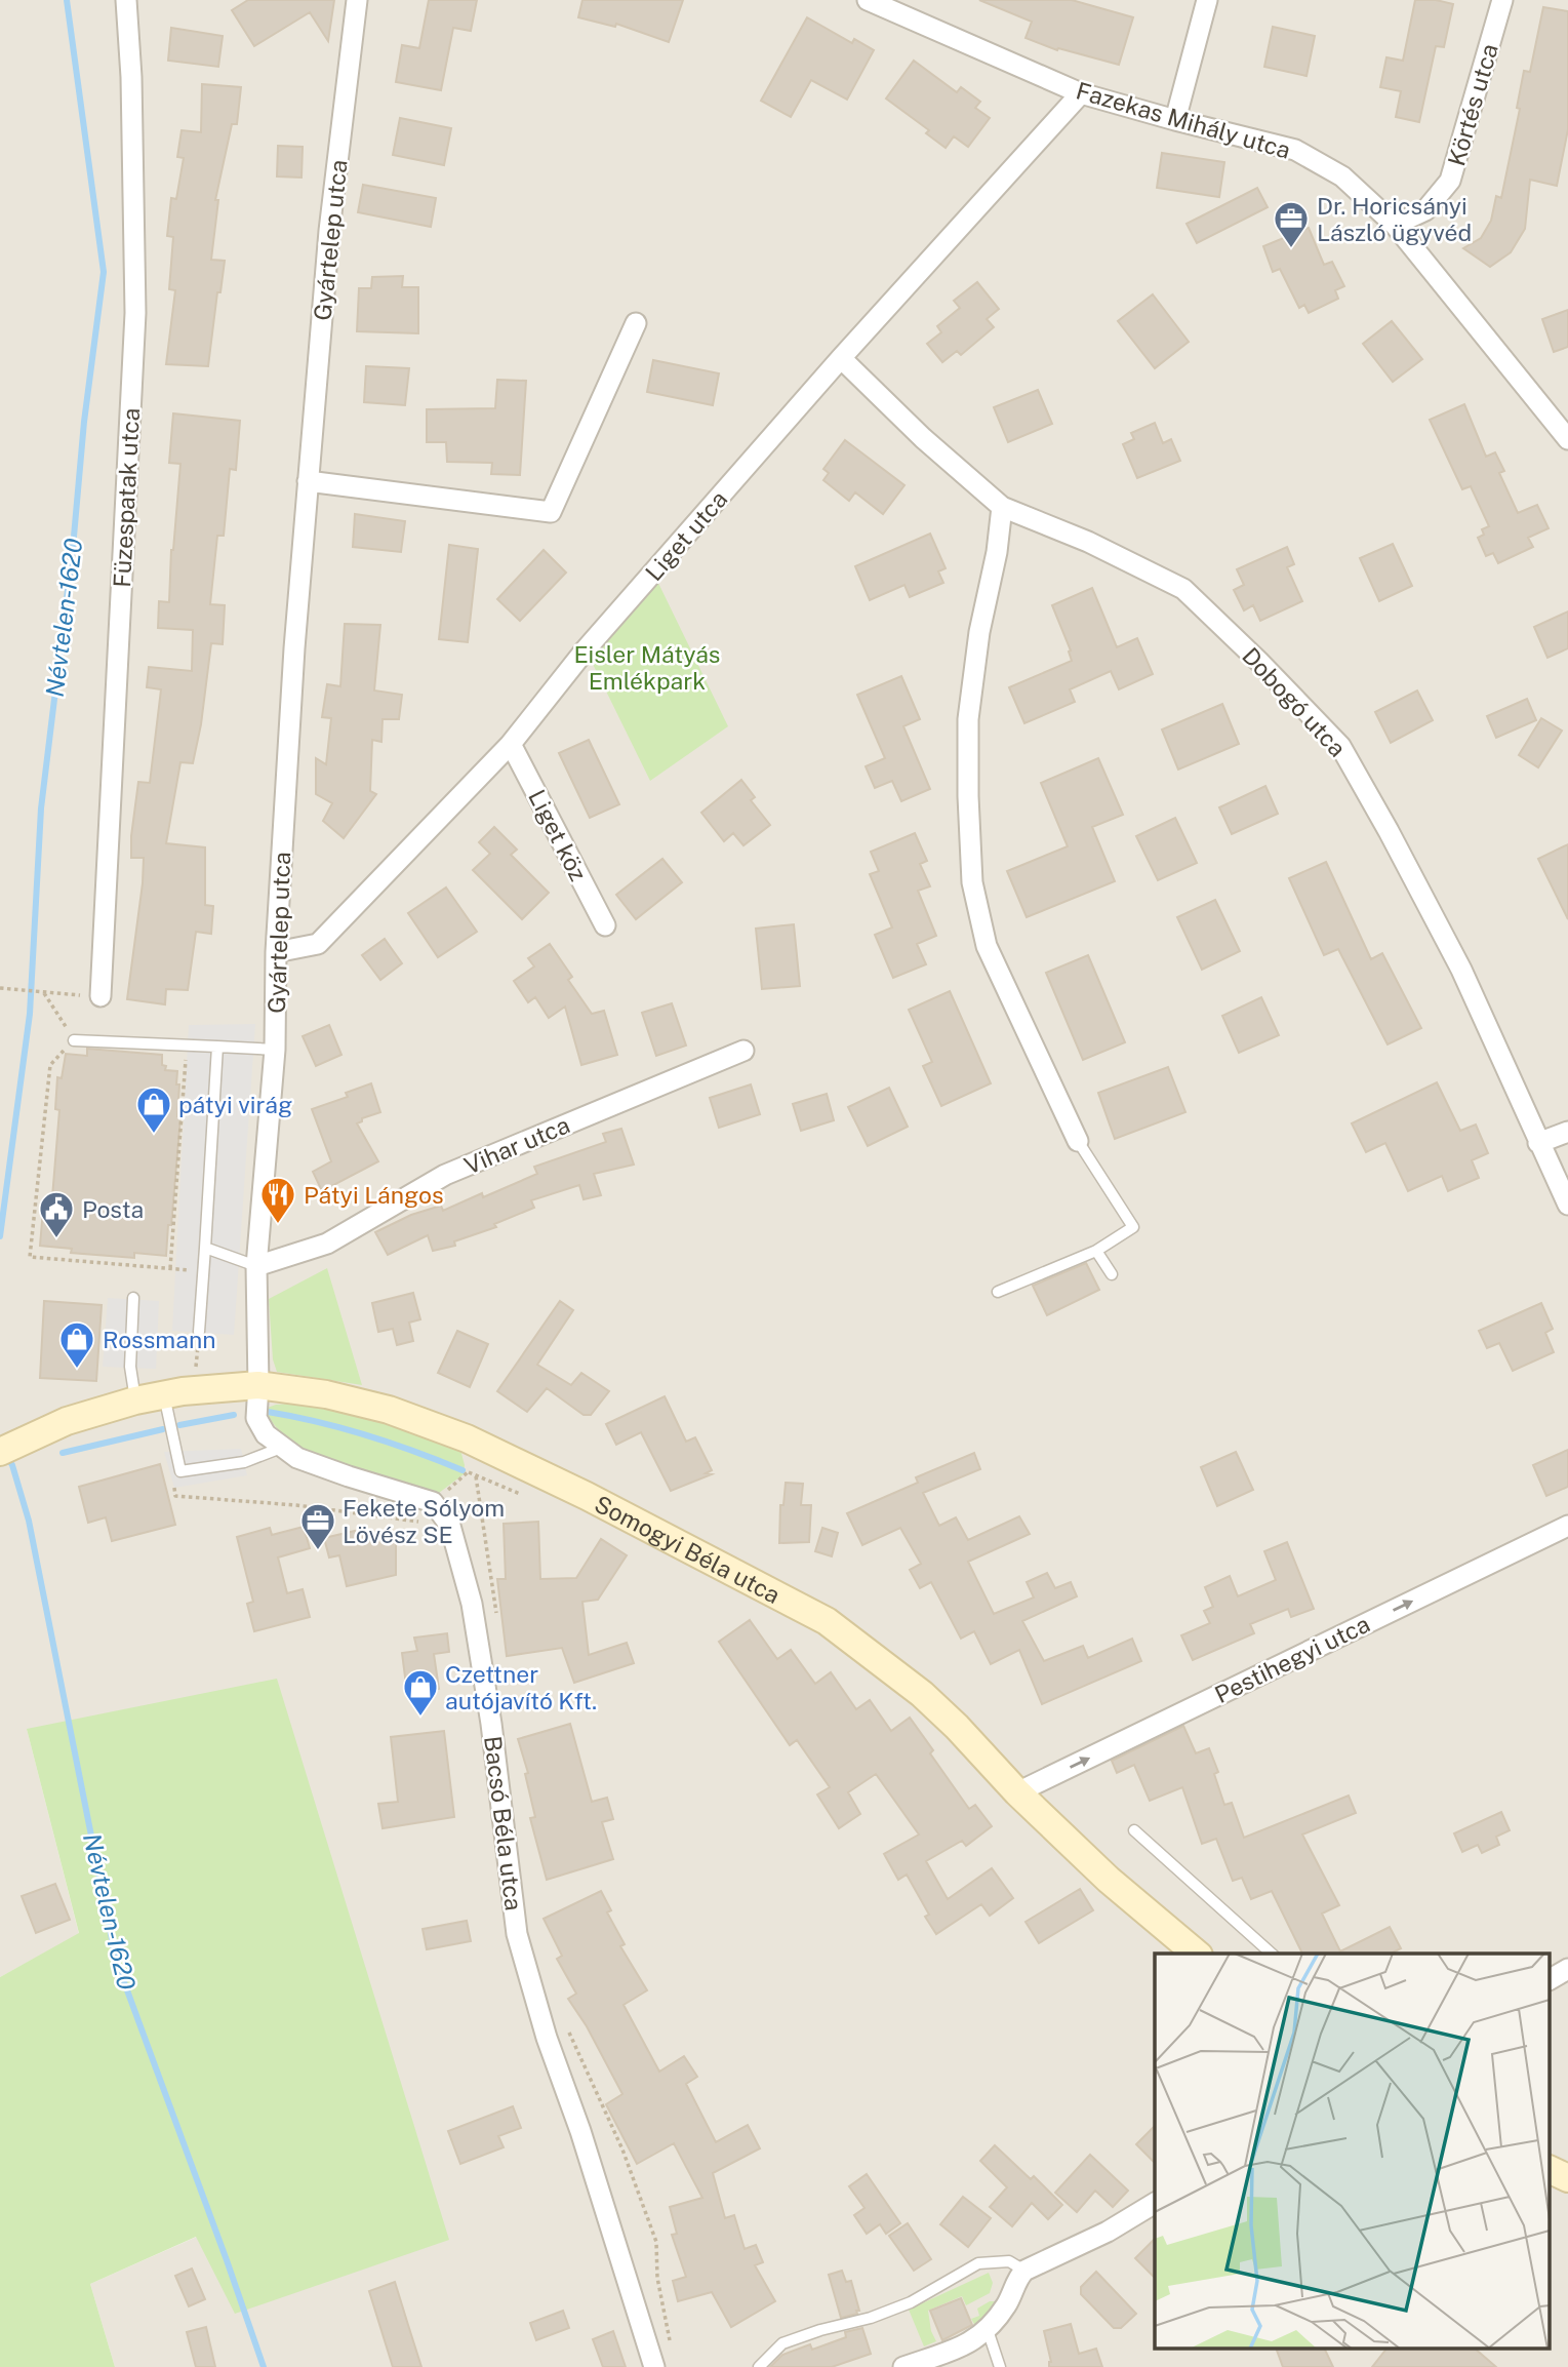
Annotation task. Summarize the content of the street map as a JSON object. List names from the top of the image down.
{
  "streets": {
    "main road": ["Somogyi Béla utca"],
    "street": [
      "Körtés utca",
      "Fazekas Mihály utca",
      "Gyártelep utca",
      "Füzespatak utca",
      "Liget utca",
      "Dobogó utca",
      "Liget köz",
      "Vihar utca",
      "Pestihegyi utca",
      "Bacsó Béla utca"
    ]
  },
  "crossings": [
    ["Körtés utca", "Fazekas Mihály utca"],
    ["Fazekas Mihály utca", "Liget utca"],
    ["Gyártelep utca", "Liget utca"],
    ["Gyártelep utca", "Vihar utca"],
    ["Gyártelep utca", "Somogyi Béla utca"],
    ["Liget utca", "Dobogó utca"],
    ["Liget utca", "Liget köz"],
    ["Somogyi Béla utca", "Pestihegyi utca"]
  ],
  "one_way": ["Pestihegyi utca"],
  "water": ["Névtelen-1620"],
  "parks": ["Eisler Mátyás Emlékpark"],
  "places": {
    "office": ["Dr. Horicsányi László ügyvéd", "Fekete Sólyom Lövész SE"],
    "shop": ["pátyi virág", "Rossmann", "Czettner autójavító Kft."],
    "restaurant": ["Pátyi Lángos"],
    "public building": ["Posta"]
  }
}
